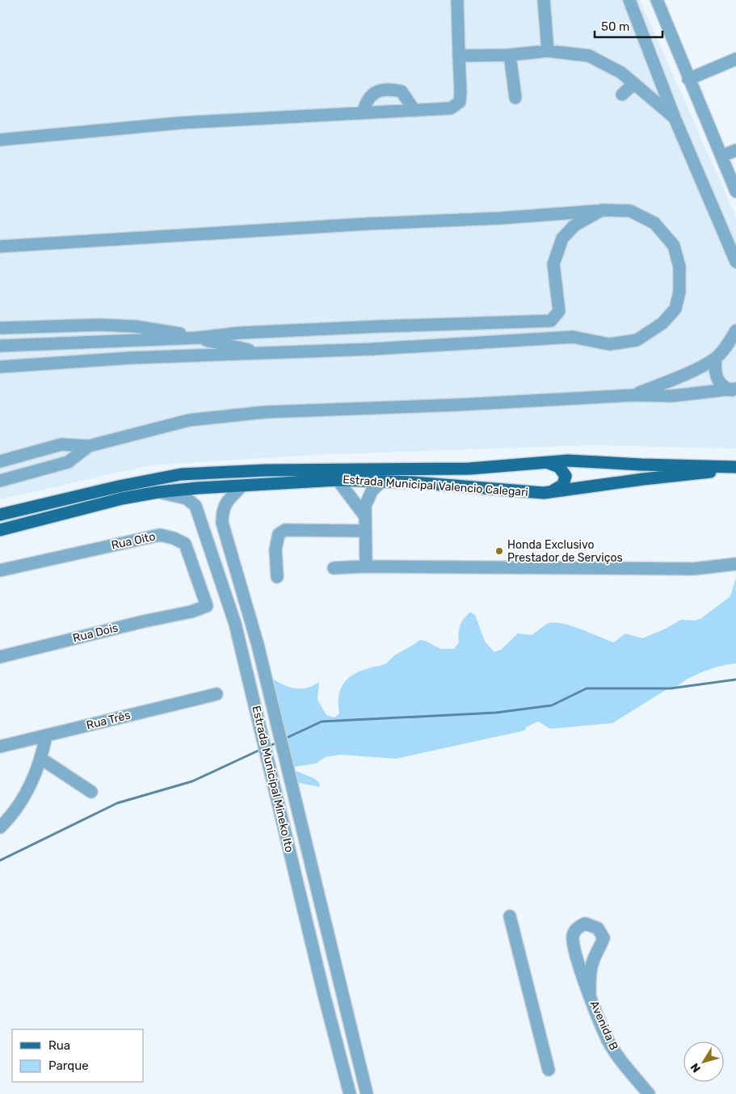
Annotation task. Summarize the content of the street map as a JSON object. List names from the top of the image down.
{
  "streets": {
    "main road": ["Estrada Municipal Valencio Calegari"],
    "street": [
      "Rua Oito",
      "Rua Dois",
      "Rua Três",
      "Estrada Municipal Mineko Ito",
      "Avenida B"
    ]
  },
  "crossings": [
    ["Estrada Municipal Valencio Calegari", "Estrada Municipal Mineko Ito"],
    ["Rua Oito", "Rua Dois"]
  ],
  "places": ["Honda Exclusivo Prestador de Serviços"],
  "legend": ["Rua", "Parque"],
  "scale_bar": "50 m",
  "north": "bottom left"
}
